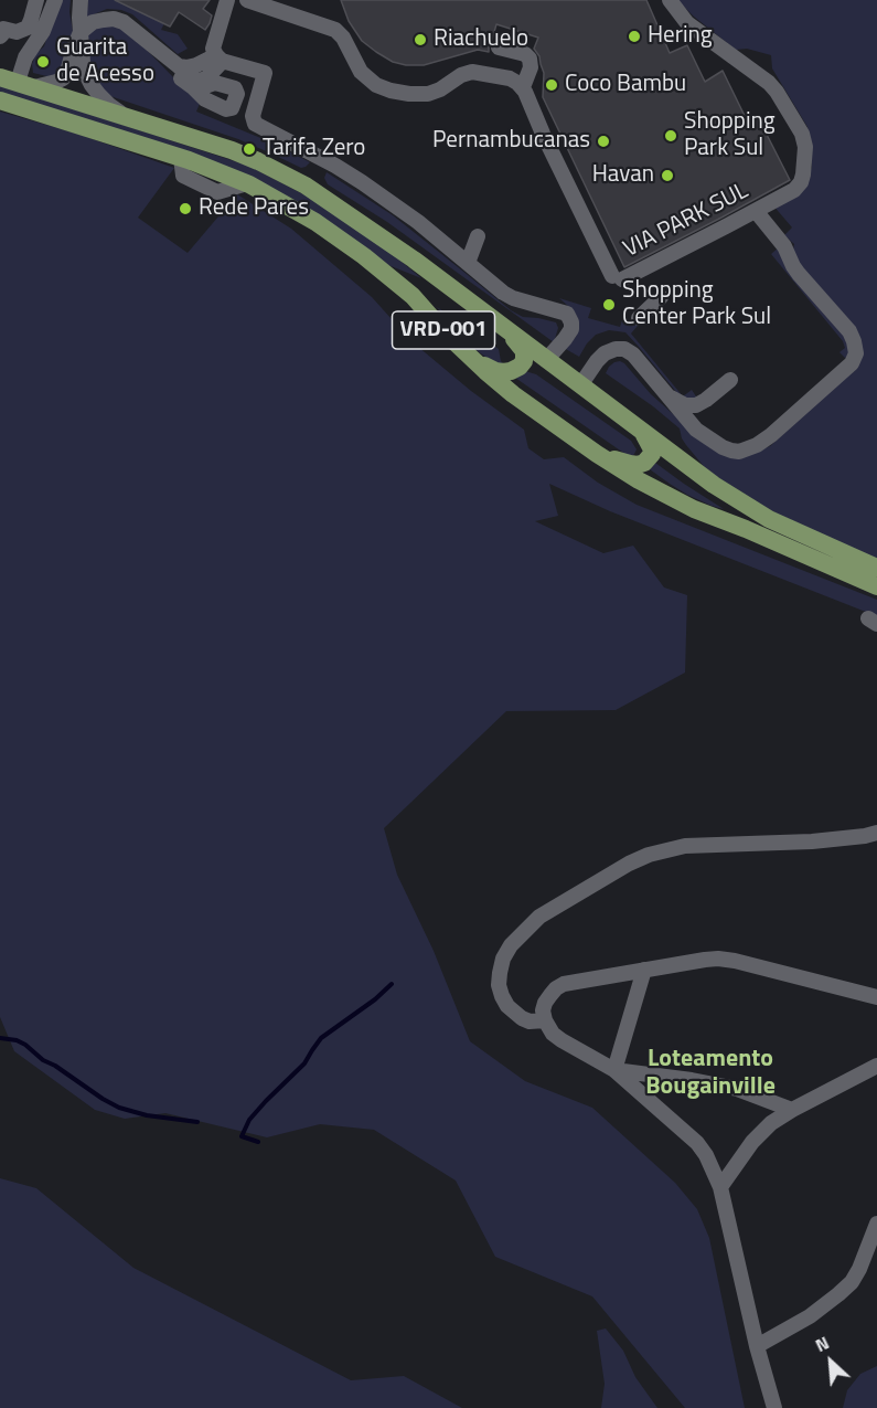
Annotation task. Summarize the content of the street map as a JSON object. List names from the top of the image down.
{
  "streets": {
    "main road": ["VRD-001"],
    "street": ["VIA PARK SUL"]
  },
  "districts": ["Loteamento Bougainville"],
  "places": [
    "Hering",
    "Riachuelo",
    "Guarita de Acesso",
    "Coco Bambu",
    "Shopping Park Sul",
    "Pernambucanas",
    "Tarifa Zero",
    "Havan",
    "Rede Pares",
    "Shopping Center Park Sul"
  ],
  "north": "top left"
}
